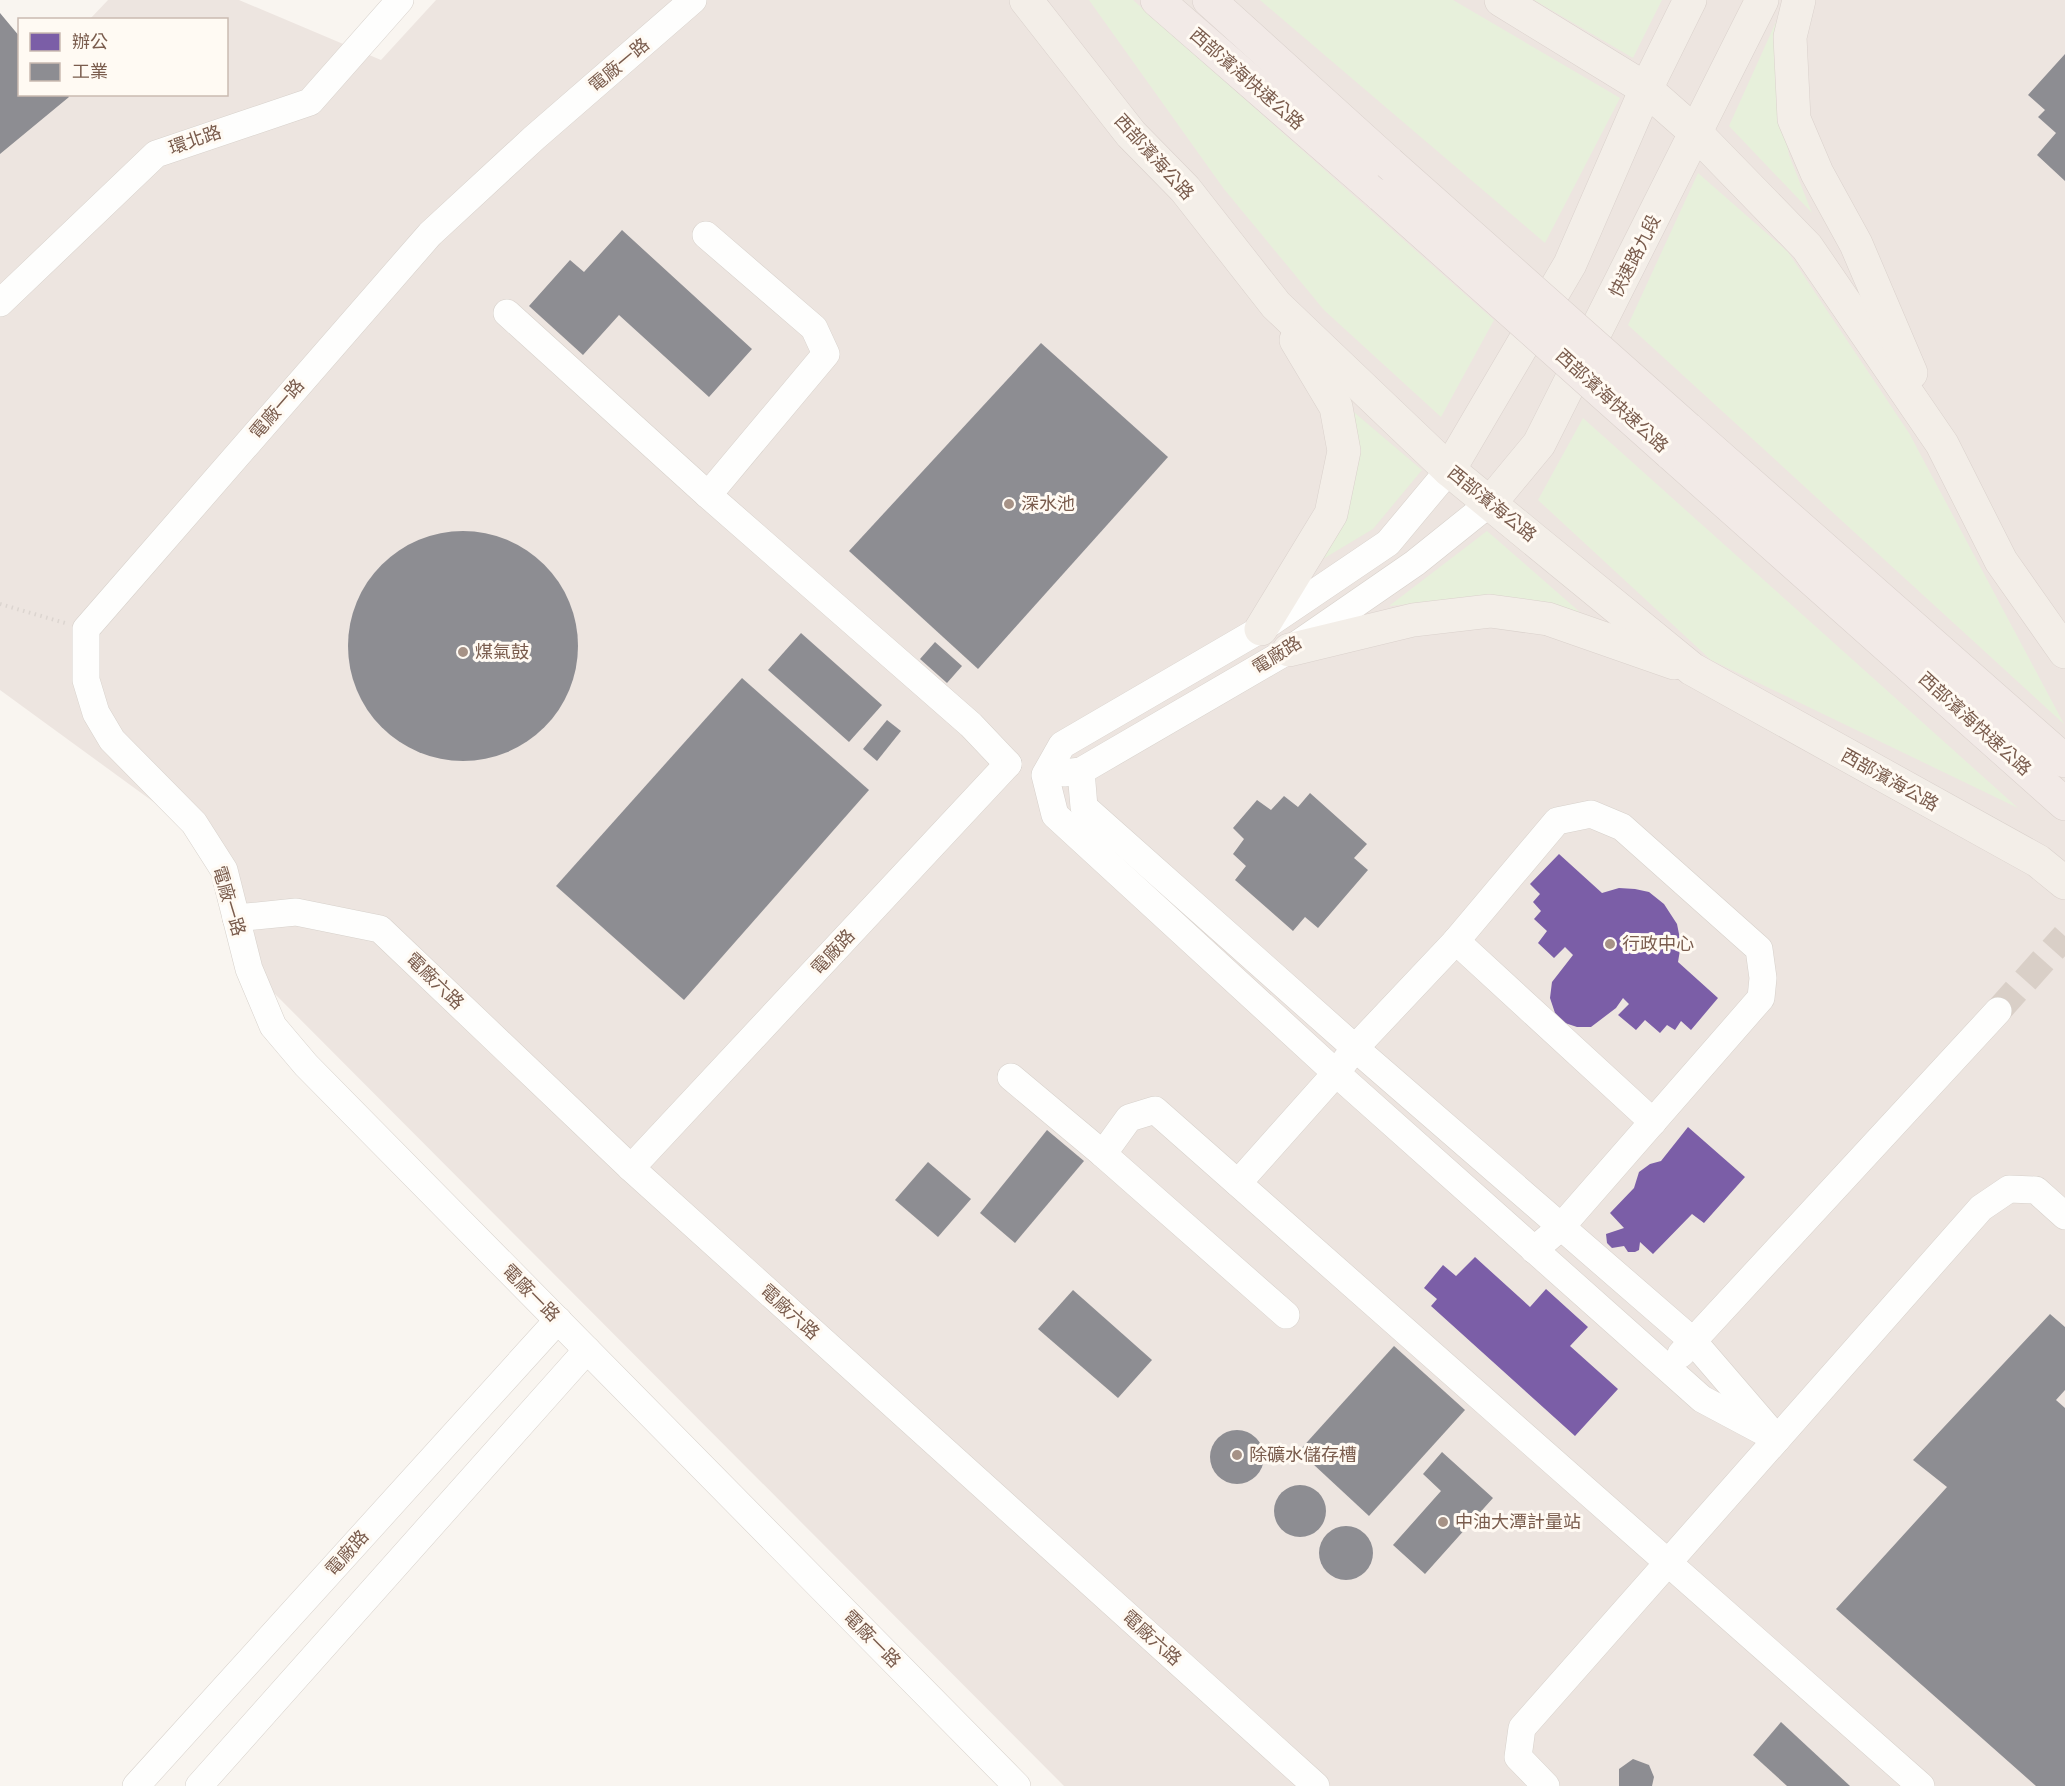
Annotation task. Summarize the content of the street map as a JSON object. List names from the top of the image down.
{
  "streets": {
    "highway": ["西部濱海快速公路"],
    "main road": ["西部濱海公路", "快速路九段"],
    "street": [
      "電廠一路",
      "環北路",
      "電廠路",
      "電廠六路"
    ]
  },
  "crossings": [
    ["電廠一路", "電廠路"],
    ["電廠一路", "電廠六路"],
    ["西部濱海公路", "快速路九段"],
    ["西部濱海公路", "電廠路"],
    ["快速路九段", "電廠路"],
    ["電廠路", "電廠六路"]
  ],
  "places": [
    "深水池",
    "煤氣鼓",
    "行政中心",
    "除礦水儲存槽",
    "中油大潭計量站"
  ],
  "legend": ["辦公", "工業"]
}
